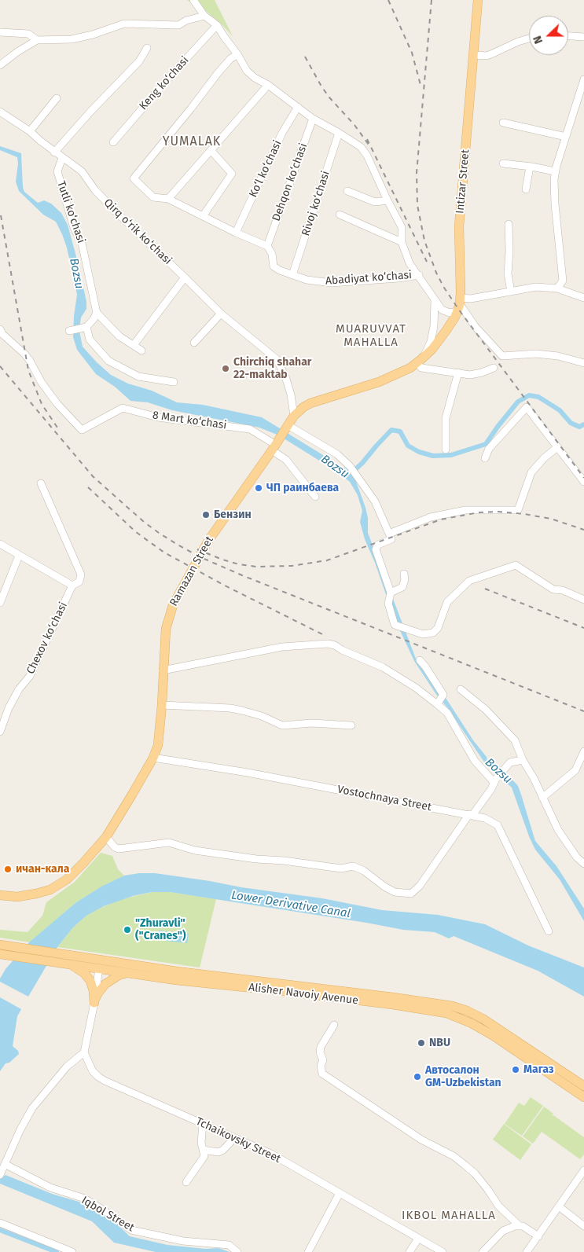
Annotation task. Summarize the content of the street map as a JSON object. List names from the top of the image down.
{
  "streets": {
    "main road": ["Intizar Street", "Ramazan Street", "Alisher Navoiy Avenue"],
    "street": [
      "Keng ko‘chasi",
      "Ko‘l ko‘chasi",
      "Dehqon ko‘chasi",
      "Rivoj ko‘chasi",
      "Tutli ko‘chasi",
      "Qirq o‘rik ko‘chasi",
      "Abadiyat ko‘chasi",
      "8 Mart ko‘chasi",
      "Chexov ko‘chasi",
      "Vostochnaya Street",
      "Tchaikovsky Street",
      "Iqbol Street"
    ]
  },
  "crossings": [
    ["Intizar Street", "Ramazan Street"],
    ["Dehqon ko‘chasi", "Abadiyat ko‘chasi"],
    ["Rivoj ko‘chasi", "Abadiyat ko‘chasi"],
    ["Tutli ko‘chasi", "Qirq o‘rik ko‘chasi"],
    ["Qirq o‘rik ko‘chasi", "Ramazan Street"],
    ["8 Mart ko‘chasi", "Ramazan Street"],
    ["Ramazan Street", "Vostochnaya Street"]
  ],
  "districts": ["YUMALAK", "MUARUVVAT MAHALLA", "IKBOL MAHALLA"],
  "water": ["Bozsu", "Lower Derivative Canal"],
  "places": [
    "Chirchiq shahar 22-maktab",
    "ЧП раинбаева",
    "Бензин",
    "ичан-кала",
    "\"Zhuravli\" (\"Cranes\")",
    "NBU",
    "Магаз",
    "Автосалон GM-Uzbekistan"
  ],
  "north": "left"
}
